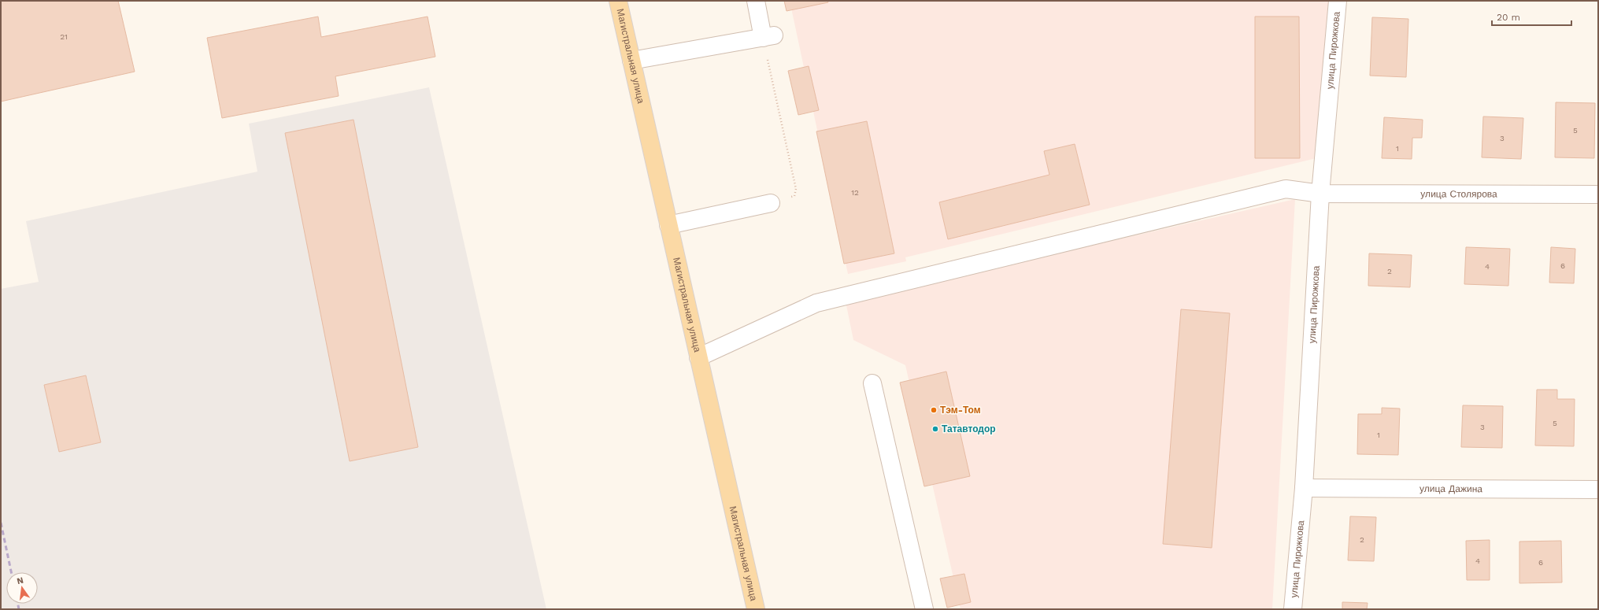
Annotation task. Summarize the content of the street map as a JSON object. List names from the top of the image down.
{
  "streets": {
    "main road": ["Магистральная улица"],
    "street": ["улица Пирожкова", "улица Столярова", "улица Дажина"]
  },
  "crossings": [
    ["улица Пирожкова", "улица Столярова"],
    ["улица Пирожкова", "улица Дажина"],
    ["Магистральная улица", "улица Столярова"]
  ],
  "places": ["Тэм-Том", "Татавтодор"],
  "house_numbers": [
    "21",
    "5",
    "3",
    "1",
    "12",
    "6",
    "4",
    "2",
    "5",
    "3",
    "1",
    "2",
    "4",
    "6"
  ],
  "scale_bar": "20 m",
  "north": "top"
}
